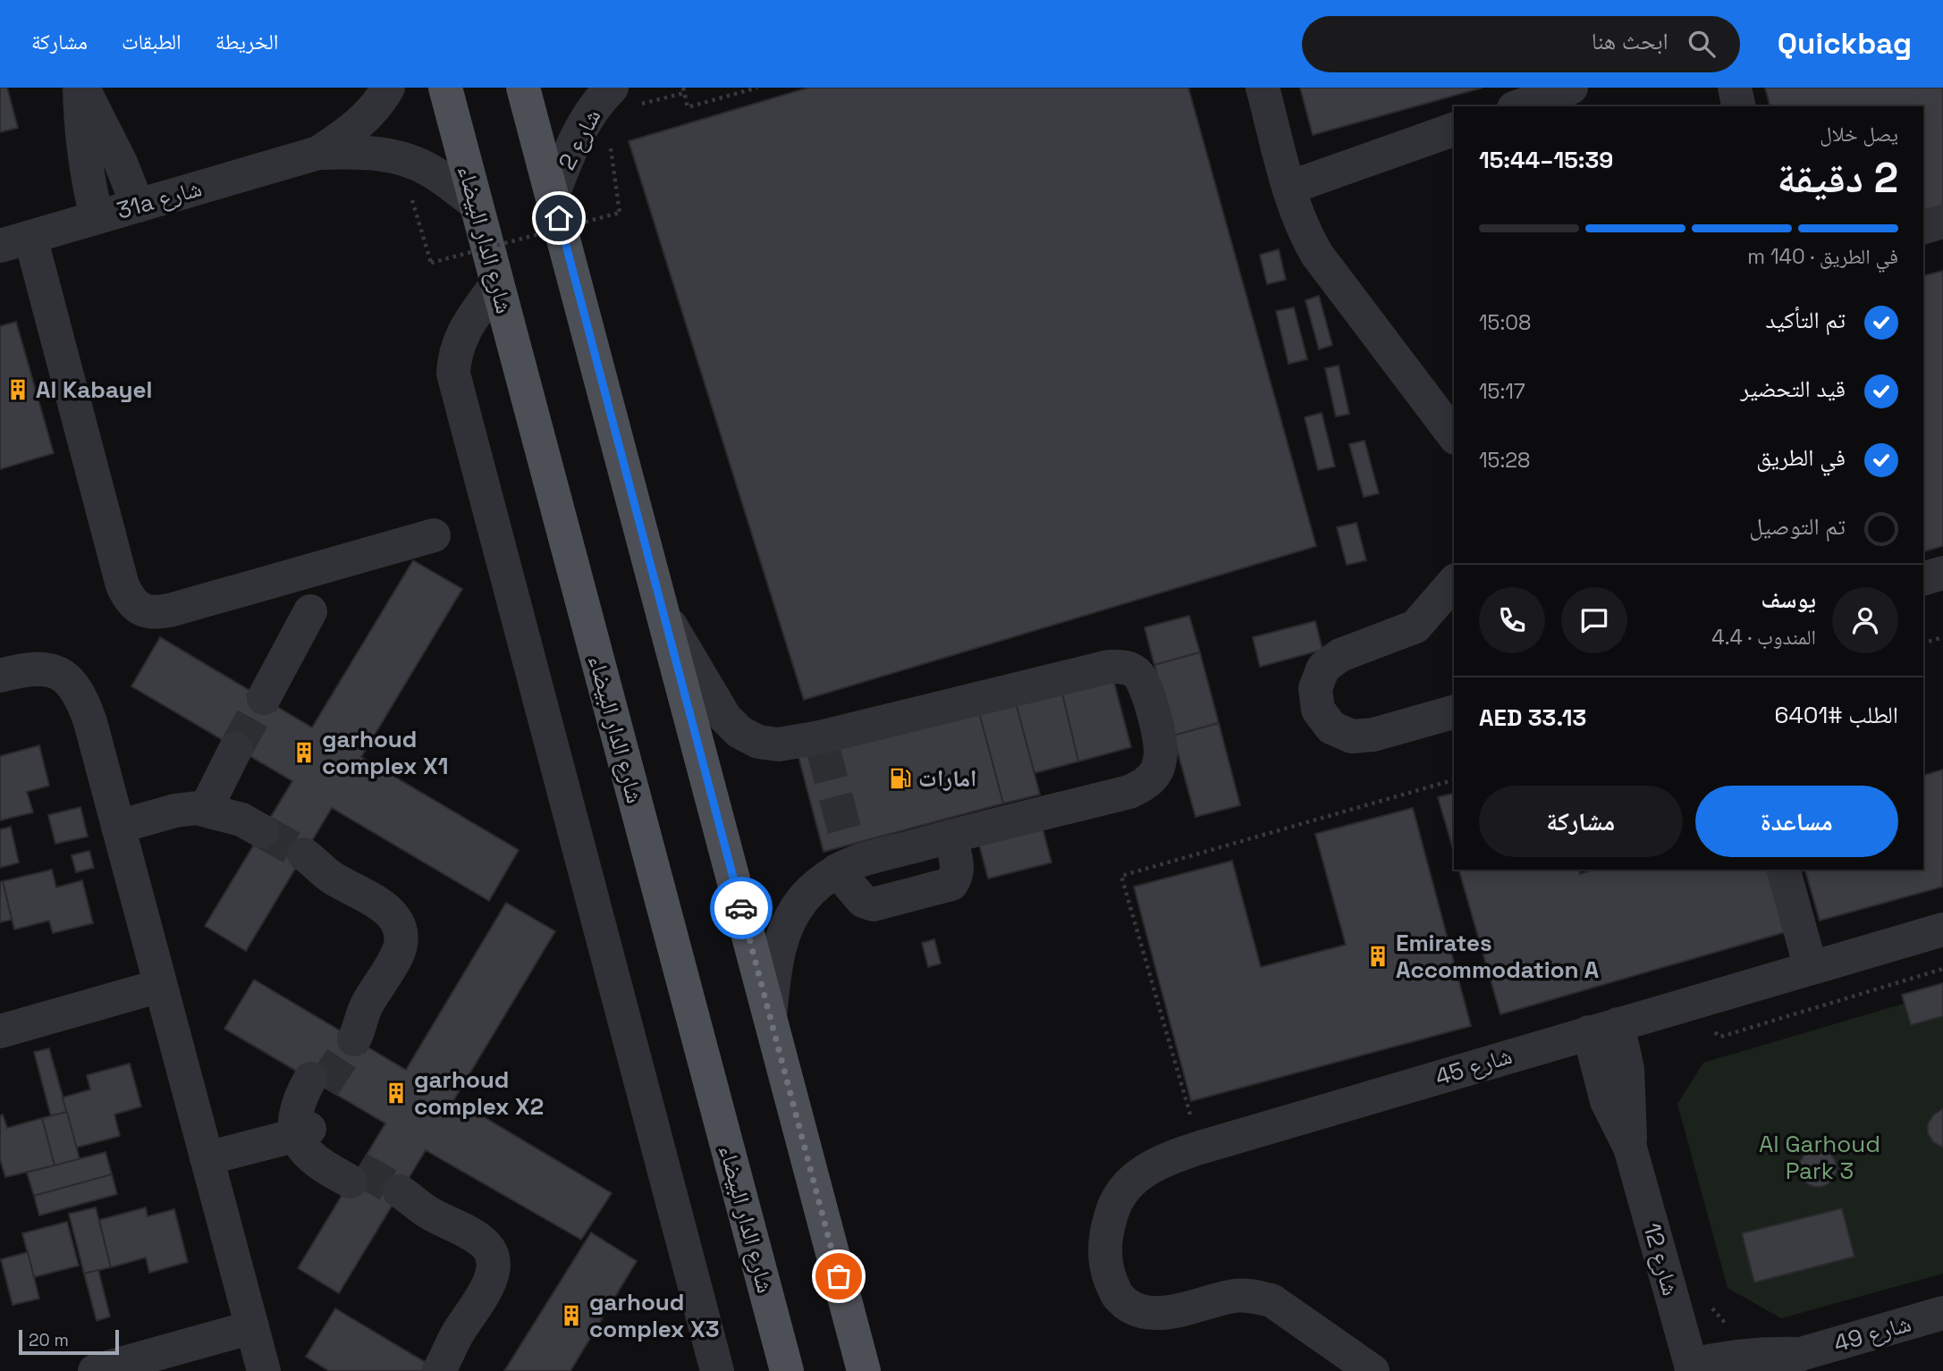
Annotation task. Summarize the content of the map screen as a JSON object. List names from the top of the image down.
{
  "streets": {
    "main road": ["شارع الدار البيضاء"],
    "street": [
      "شارع 2",
      "31a شارع",
      "شارع 45",
      "شارع 12",
      "شارع 49"
    ]
  },
  "crossings": [
    ["31a شارع", "شارع الدار البيضاء"],
    ["شارع 45", "شارع 12"]
  ],
  "parks": ["Al Garhoud Park 3"],
  "places": {
    "building": [
      "Al Kabayel",
      "garhoud complex X1",
      "Emirates Accommodation A",
      "garhoud complex X2",
      "garhoud complex X3"
    ],
    "fuel station": ["امارات"]
  },
  "scale_bar": "20 m",
  "page": {
    "header": "Quickbag",
    "search": "ابحث هنا",
    "nav": ["الخريطة", "الطبقات", "مشاركة"],
    "heading": ["2 دقيقة", "يصل خلال", "15:39–15:44"],
    "panel": [
      "يوسف",
      "المندوب · 4.4",
      "الطلب #6401",
      "AED 33.13"
    ],
    "bar": "في الطريق · 140 m",
    "list": [
      ["تم التأكيد", "15:08"],
      ["قيد التحضير", "15:17"],
      ["في الطريق", "15:28"],
      "تم التوصيل"
    ],
    "buttons": ["مساعدة", "مشاركة"],
    "scale": "20 m"
  }
}
